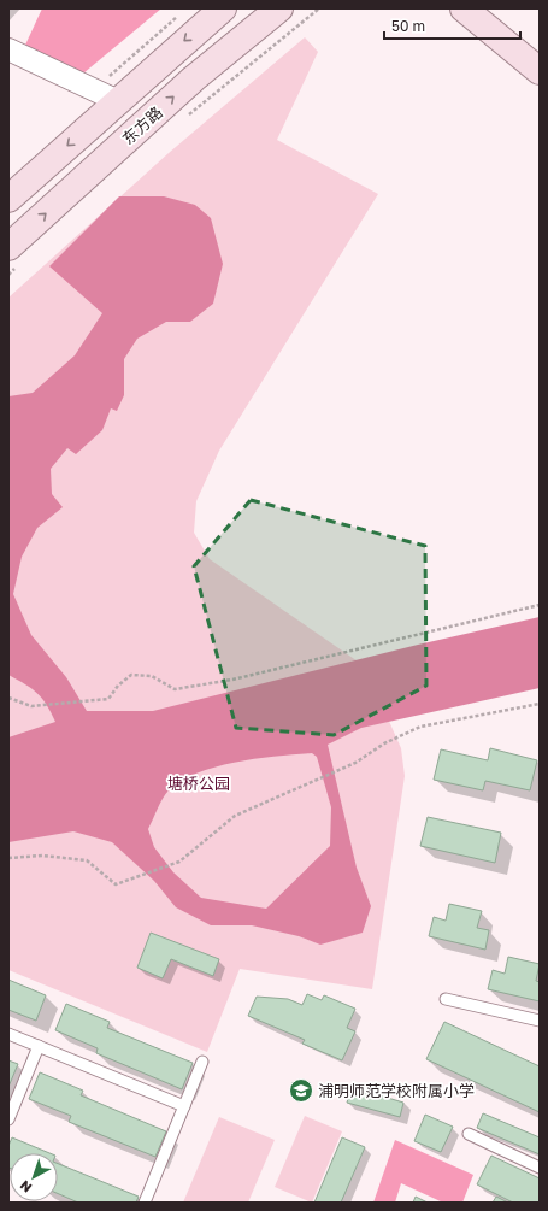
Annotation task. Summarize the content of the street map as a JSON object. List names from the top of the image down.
{
  "streets": {
    "main road": ["东方路"]
  },
  "parks": ["塘桥公园"],
  "places": {
    "school or university": ["浦明师范学校附属小学"]
  },
  "scale_bar": "50 m",
  "north": "bottom left"
}
